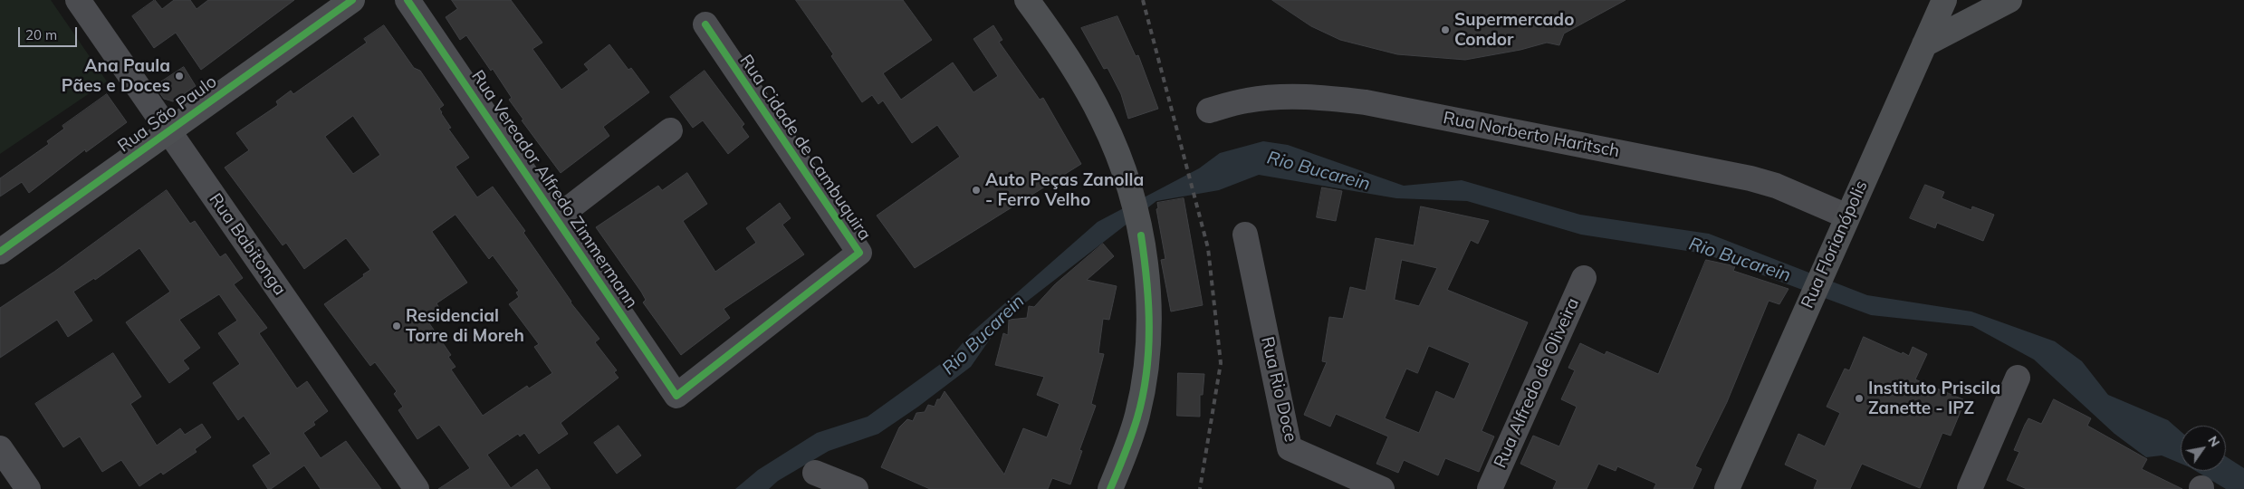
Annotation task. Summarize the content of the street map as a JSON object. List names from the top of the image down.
{
  "streets": {
    "main road": ["Rua São Paulo", "Rua Florianópolis"],
    "street": [
      "Rua Norberto Haritsch",
      "Rua Cidade de Cambuquira",
      "Rua Vereador Alfredo Zimmermann",
      "Rua Babitonga",
      "Rua Alfredo de Oliveira",
      "Rua Rio Doce"
    ]
  },
  "crossings": [
    ["Rua São Paulo", "Rua Babitonga"],
    ["Rua Norberto Haritsch", "Rua Florianópolis"],
    ["Rua Cidade de Cambuquira", "Rua Vereador Alfredo Zimmermann"]
  ],
  "water": ["Rio Bucarein"],
  "places": [
    "Supermercado Condor",
    "Ana Paula Pães e Doces",
    "Auto Peças Zanolla - Ferro Velho",
    "Residencial Torre di Moreh",
    "Instituto Priscila Zanette - IPZ"
  ],
  "scale_bar": "20 m",
  "north": "top right"
}
